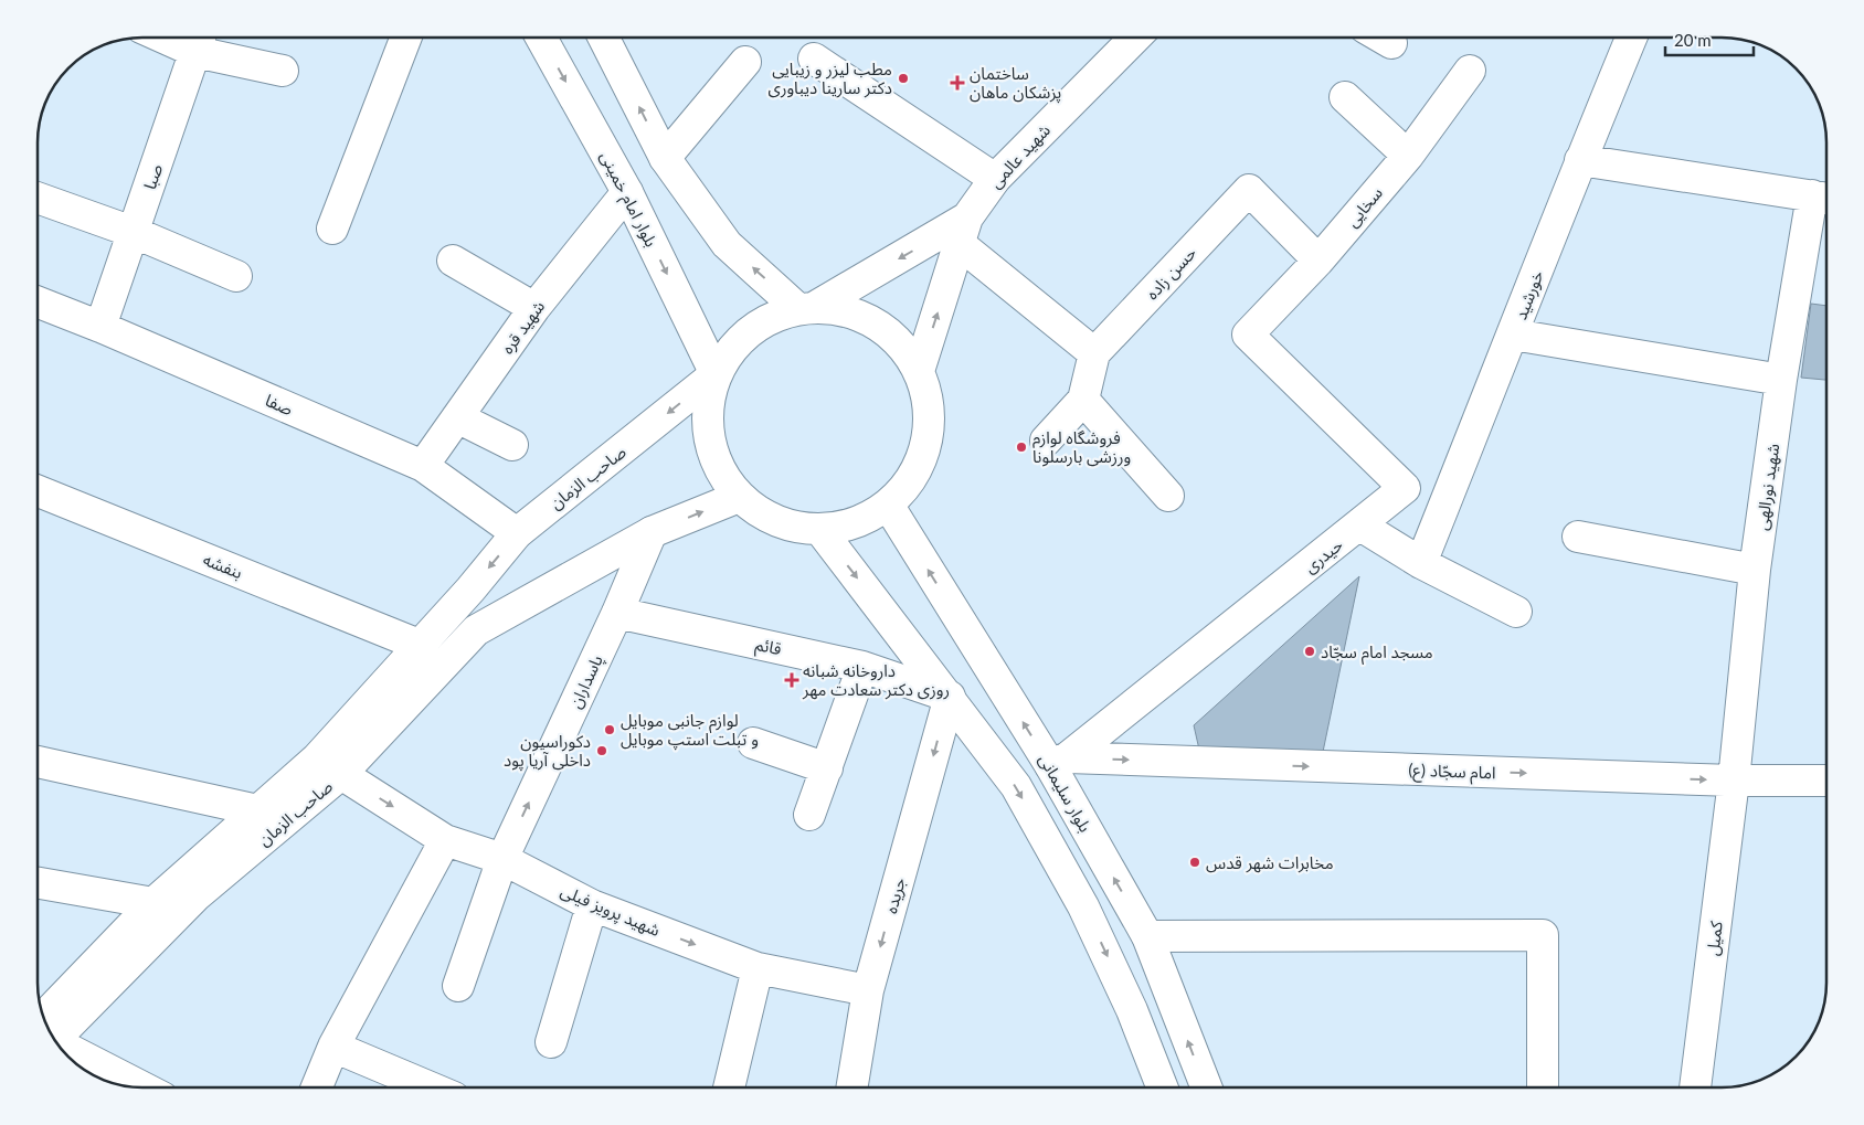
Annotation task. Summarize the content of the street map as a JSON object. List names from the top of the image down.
{
  "streets": {
    "street": [
      "شهید عالمی",
      "صبا",
      "بلوار امام خمینی",
      "سخایی",
      "حسن زاده",
      "خورشید",
      "شهید قره",
      "صفا",
      "صاحب الزمان",
      "شهید نورالهی",
      "حیدری",
      "بنفشه",
      "قائم",
      "پاسداران",
      "امام سجّاد (ع)",
      "بلوار سلیمانی",
      "جریده",
      "شهید پرویز فیلی",
      "کمیل"
    ]
  },
  "crossings": [
    ["شهید عالمی", "بلوار امام خمینی"],
    ["شهید عالمی", "صاحب الزمان"],
    ["صبا", "صفا"],
    ["بلوار امام خمینی", "شهید قره"],
    ["بلوار امام خمینی", "صاحب الزمان"],
    ["سخایی", "حسن زاده"],
    ["سخایی", "حیدری"],
    ["شهید قره", "صفا"],
    ["صفا", "صاحب الزمان"],
    ["صاحب الزمان", "بنفشه"],
    ["صاحب الزمان", "پاسداران"],
    ["صاحب الزمان", "شهید پرویز فیلی"],
    ["شهید نورالهی", "امام سجّاد (ع)"],
    ["شهید نورالهی", "کمیل"],
    ["حیدری", "امام سجّاد (ع)"],
    ["حیدری", "بلوار سلیمانی"],
    ["قائم", "پاسداران"],
    ["قائم", "جریده"],
    ["پاسداران", "شهید پرویز فیلی"],
    ["امام سجّاد (ع)", "بلوار سلیمانی"],
    ["امام سجّاد (ع)", "کمیل"],
    ["جریده", "شهید پرویز فیلی"]
  ],
  "one_way": ["شهید پرویز فیلی"],
  "places": {
    "other": [
      "مطب لیزر و زیبایی دکتر سارینا دیباوری",
      "فروشگاه لوازم ورزشی بارسلونا",
      "مسجد امام سجّاد",
      "لوازم جانبی موبایل و تبلت استپ موبایل",
      "دکوراسیون داخلی آریا پود",
      "مخابرات شهر قدس"
    ],
    "health": ["ساختمان پزشکان ماهان", "داروخانه شبانه روزی دکتر سعادت مهر"]
  },
  "scale_bar": "20 m"
}
